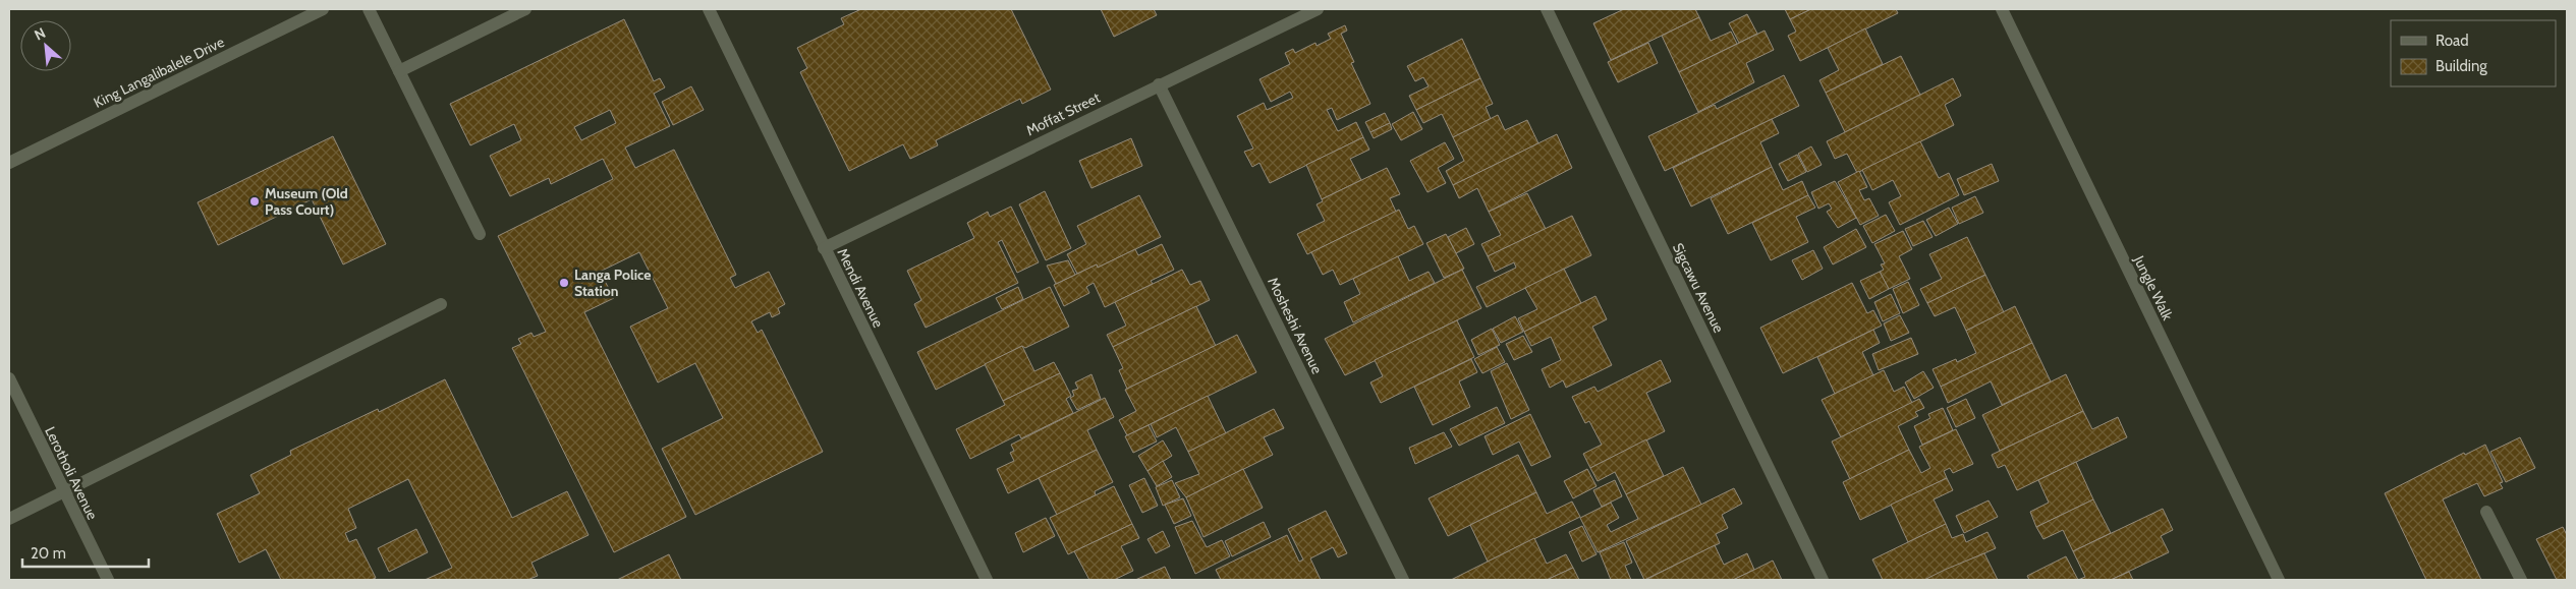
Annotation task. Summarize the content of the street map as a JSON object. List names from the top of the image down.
{
  "streets": {
    "street": [
      "King Langalibalele Drive",
      "Moffat Street",
      "Mendi Avenue",
      "Sigcawu Avenue",
      "Jungle Walk",
      "Mosheshi Avenue",
      "Lerotholi Avenue"
    ]
  },
  "crossings": [
    ["Moffat Street", "Mendi Avenue"],
    ["Moffat Street", "Mosheshi Avenue"]
  ],
  "places": ["Museum (Old Pass Court)", "Langa Police Station"],
  "legend": ["Road", "Building"],
  "scale_bar": "20 m",
  "north": "top left"
}
